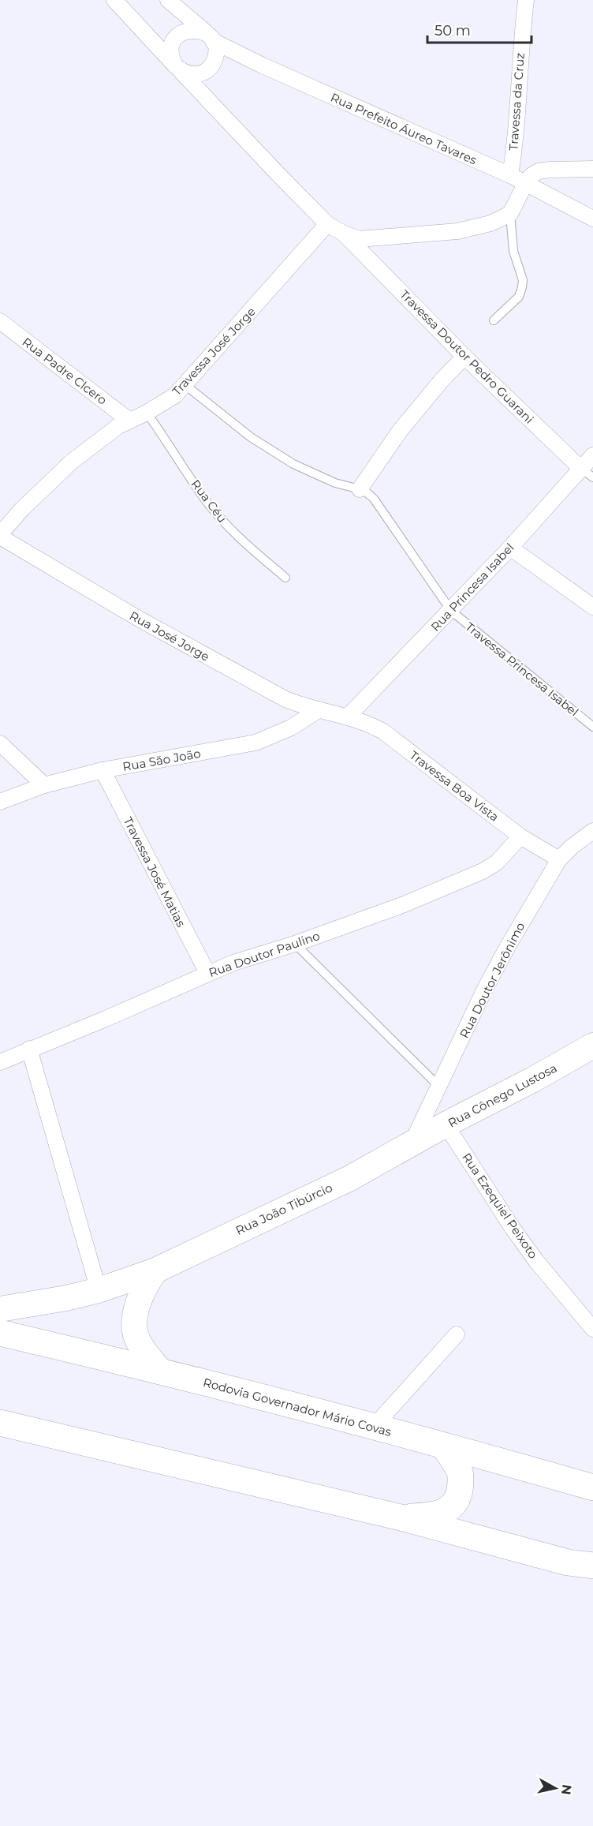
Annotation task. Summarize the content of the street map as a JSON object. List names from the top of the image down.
{
  "streets": {
    "highway": ["Rodovia Governador Mário Covas"],
    "main road": ["Rua Cônego Lustosa", "Rua João Tibúrcio"],
    "street": [
      "Travessa da Cruz",
      "Rua Prefeito Áureo Tavares",
      "Travessa José Jorge",
      "Travessa Doutor Pedro Guarani",
      "Rua Padre Clcero",
      "Rua Princesa Isabel",
      "Rua José Jorge",
      "Rua São João",
      "Travessa Boa Vista",
      "Travessa José Matias",
      "Rua Doutor Paulino",
      "Rua Doutor Jerônimo",
      "Rua Ezequiel Peixoto"
    ],
    "lane": ["Rua Céu", "Travessa Princesa Isabel"]
  },
  "crossings": [
    ["Travessa da Cruz", "Rua Prefeito Áureo Tavares"],
    ["Travessa José Jorge", "Rua Padre Clcero"],
    ["Travessa José Jorge", "Rua Céu"],
    ["Travessa José Jorge", "Rua José Jorge"],
    ["Travessa Doutor Pedro Guarani", "Rua Princesa Isabel"],
    ["Rua Princesa Isabel", "Rua José Jorge"],
    ["Rua Princesa Isabel", "Travessa Princesa Isabel"],
    ["Rua Princesa Isabel", "Travessa Boa Vista"],
    ["Rua José Jorge", "Rua São João"],
    ["Rua José Jorge", "Travessa Boa Vista"],
    ["Rua São João", "Travessa José Matias"],
    ["Travessa Boa Vista", "Rua Doutor Paulino"],
    ["Travessa Boa Vista", "Rua Doutor Jerônimo"],
    ["Travessa José Matias", "Rua Doutor Paulino"],
    ["Rua Doutor Jerônimo", "Rua Cônego Lustosa"],
    ["Rua Doutor Jerônimo", "Rua João Tibúrcio"],
    ["Rua Cônego Lustosa", "Rua Ezequiel Peixoto"],
    ["Rua Cônego Lustosa", "Rua João Tibúrcio"]
  ],
  "scale_bar": "50 m",
  "north": "right"
}
